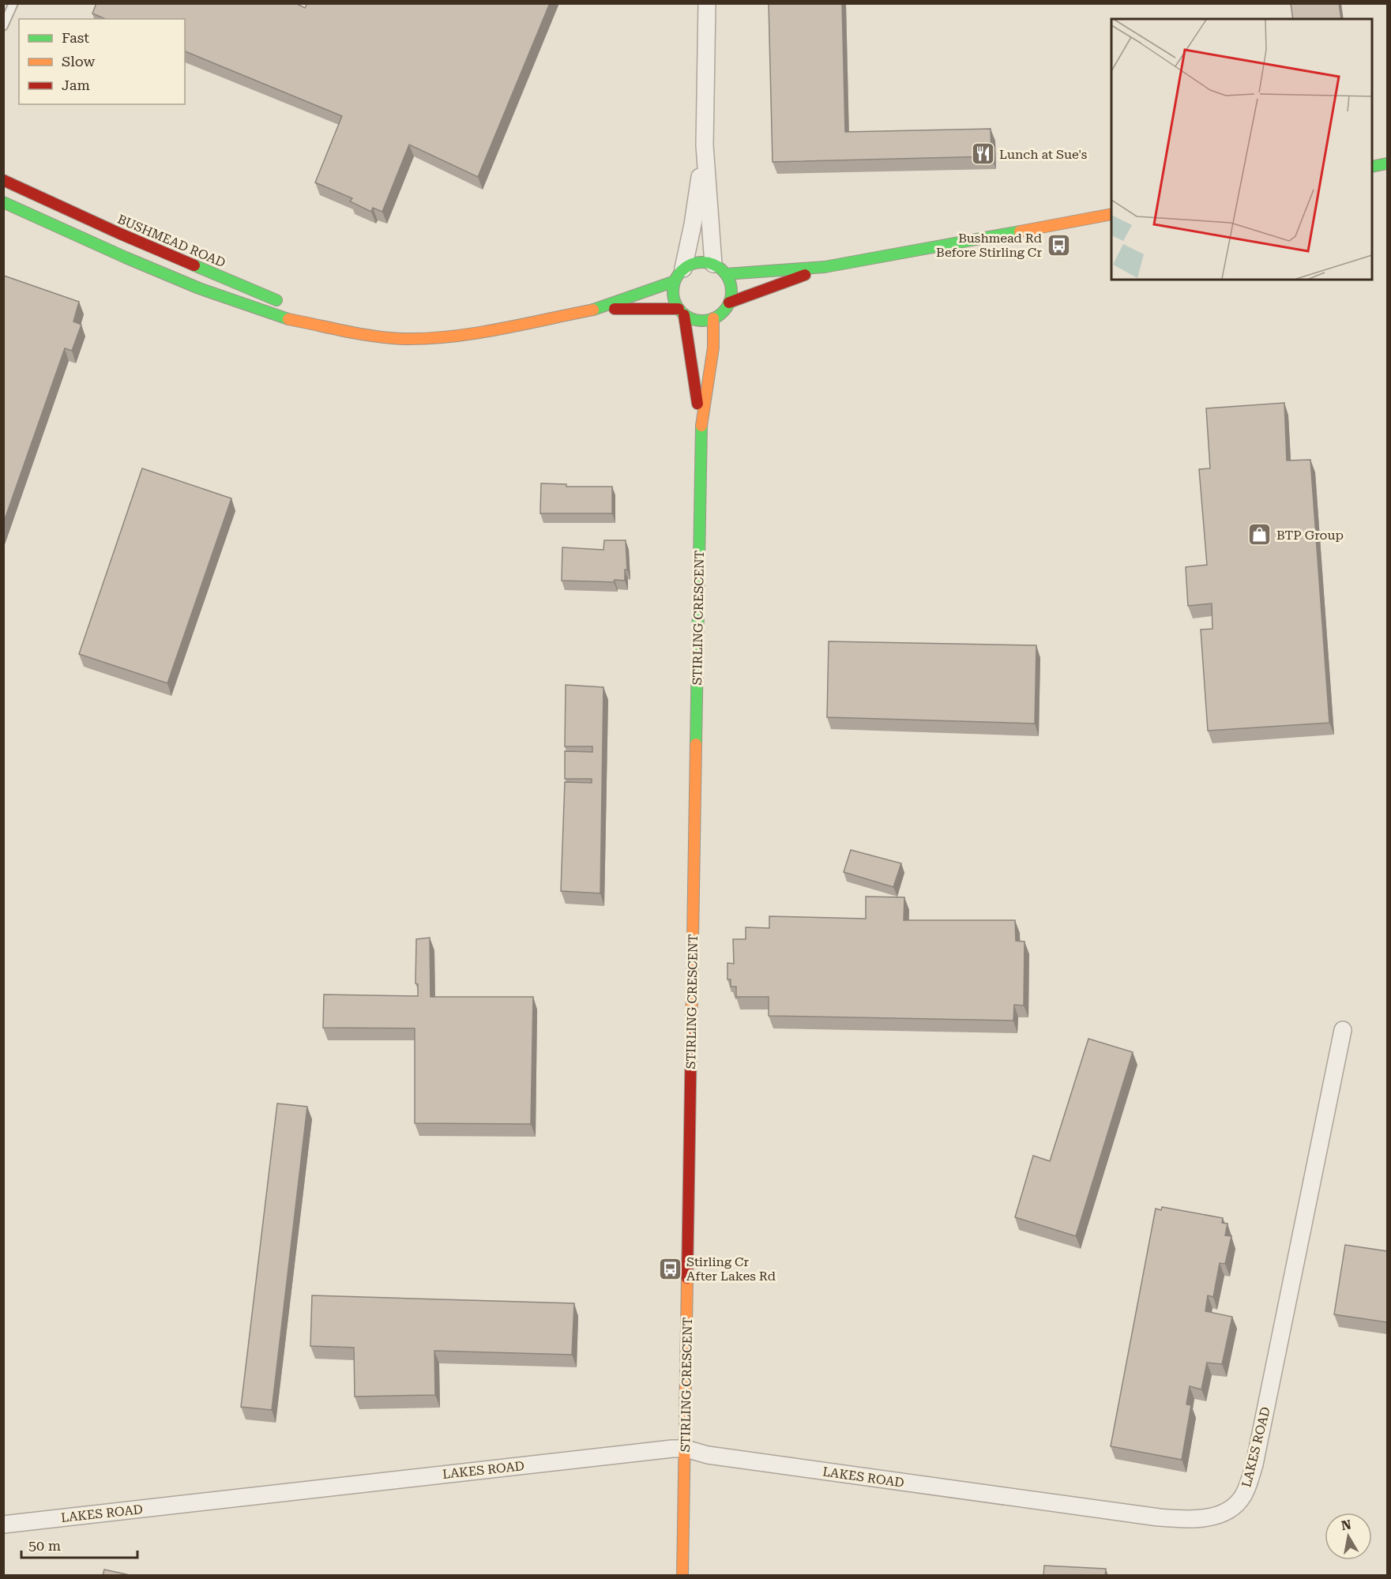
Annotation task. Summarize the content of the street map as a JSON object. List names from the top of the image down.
{
  "streets": {
    "main road": ["BUSHMEAD ROAD", "STIRLING CRESCENT"],
    "street": ["LAKES ROAD"]
  },
  "crossings": [
    ["STIRLING CRESCENT", "LAKES ROAD"]
  ],
  "places": {
    "restaurant": ["Lunch at Sue's"],
    "bus stop": ["Bushmead Rd Before Stirling Cr", "Stirling Cr After Lakes Rd"],
    "shop": ["BTP Group"]
  },
  "legend": ["Fast", "Slow", "Jam"],
  "scale_bar": "50 m",
  "north": "top"
}
